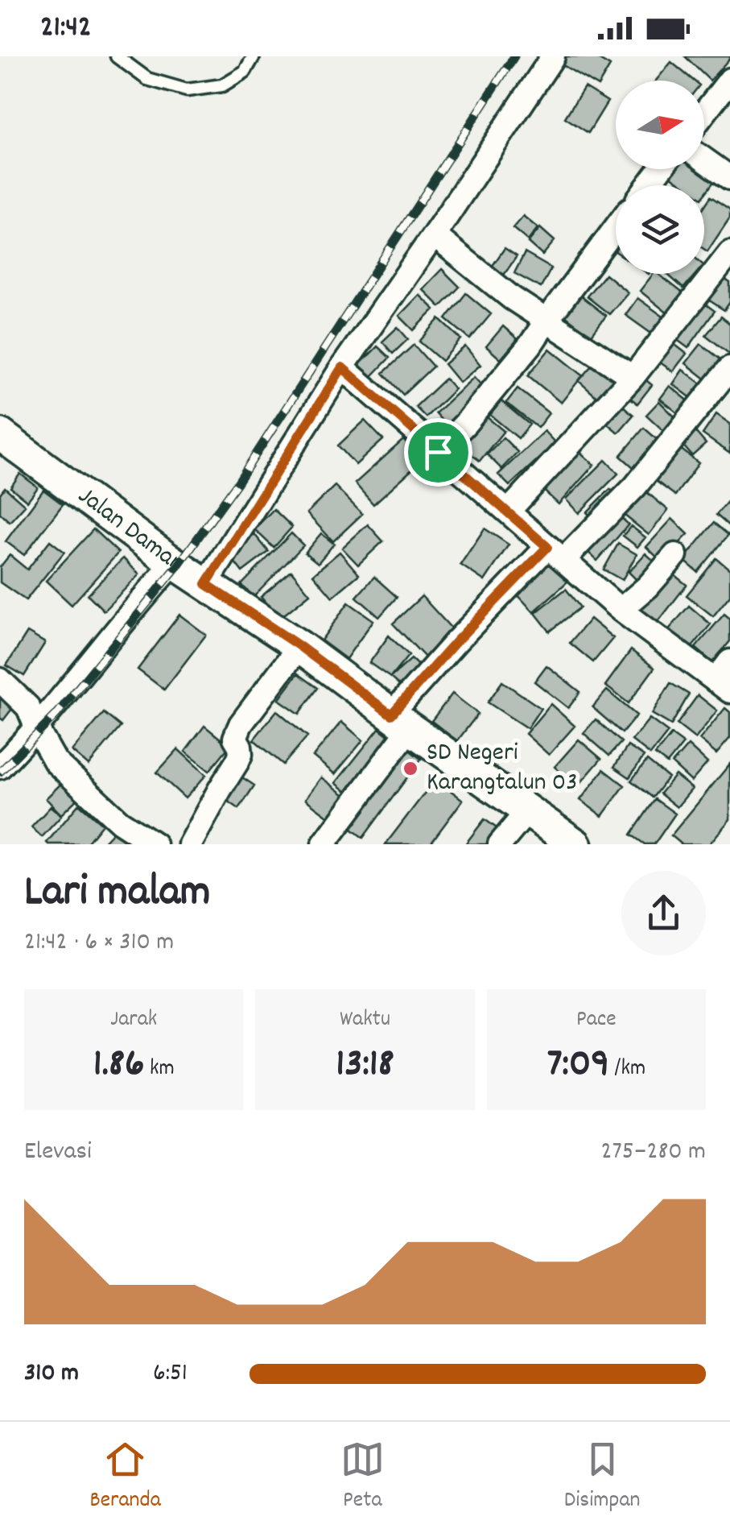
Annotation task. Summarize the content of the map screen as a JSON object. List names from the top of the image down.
{
  "streets": {
    "street": ["Jalan Damar"]
  },
  "places": ["SD Negeri Karangtalun 03"],
  "north": "right",
  "page": {
    "status": "21:42",
    "heading": ["Lari malam", "21:42 · 6 × 310 m"],
    "stats": [
      ["Jarak", "1.86 km"],
      ["Waktu", "13:18"],
      ["Pace", "7:09 /km"]
    ],
    "chart": ["Elevasi", "275–280 m"],
    "list": [
      {
        "name": "310 m",
        "note": "6:51"
      }
    ],
    "tabs": ["Beranda", "Peta", "Disimpan"]
  }
}
